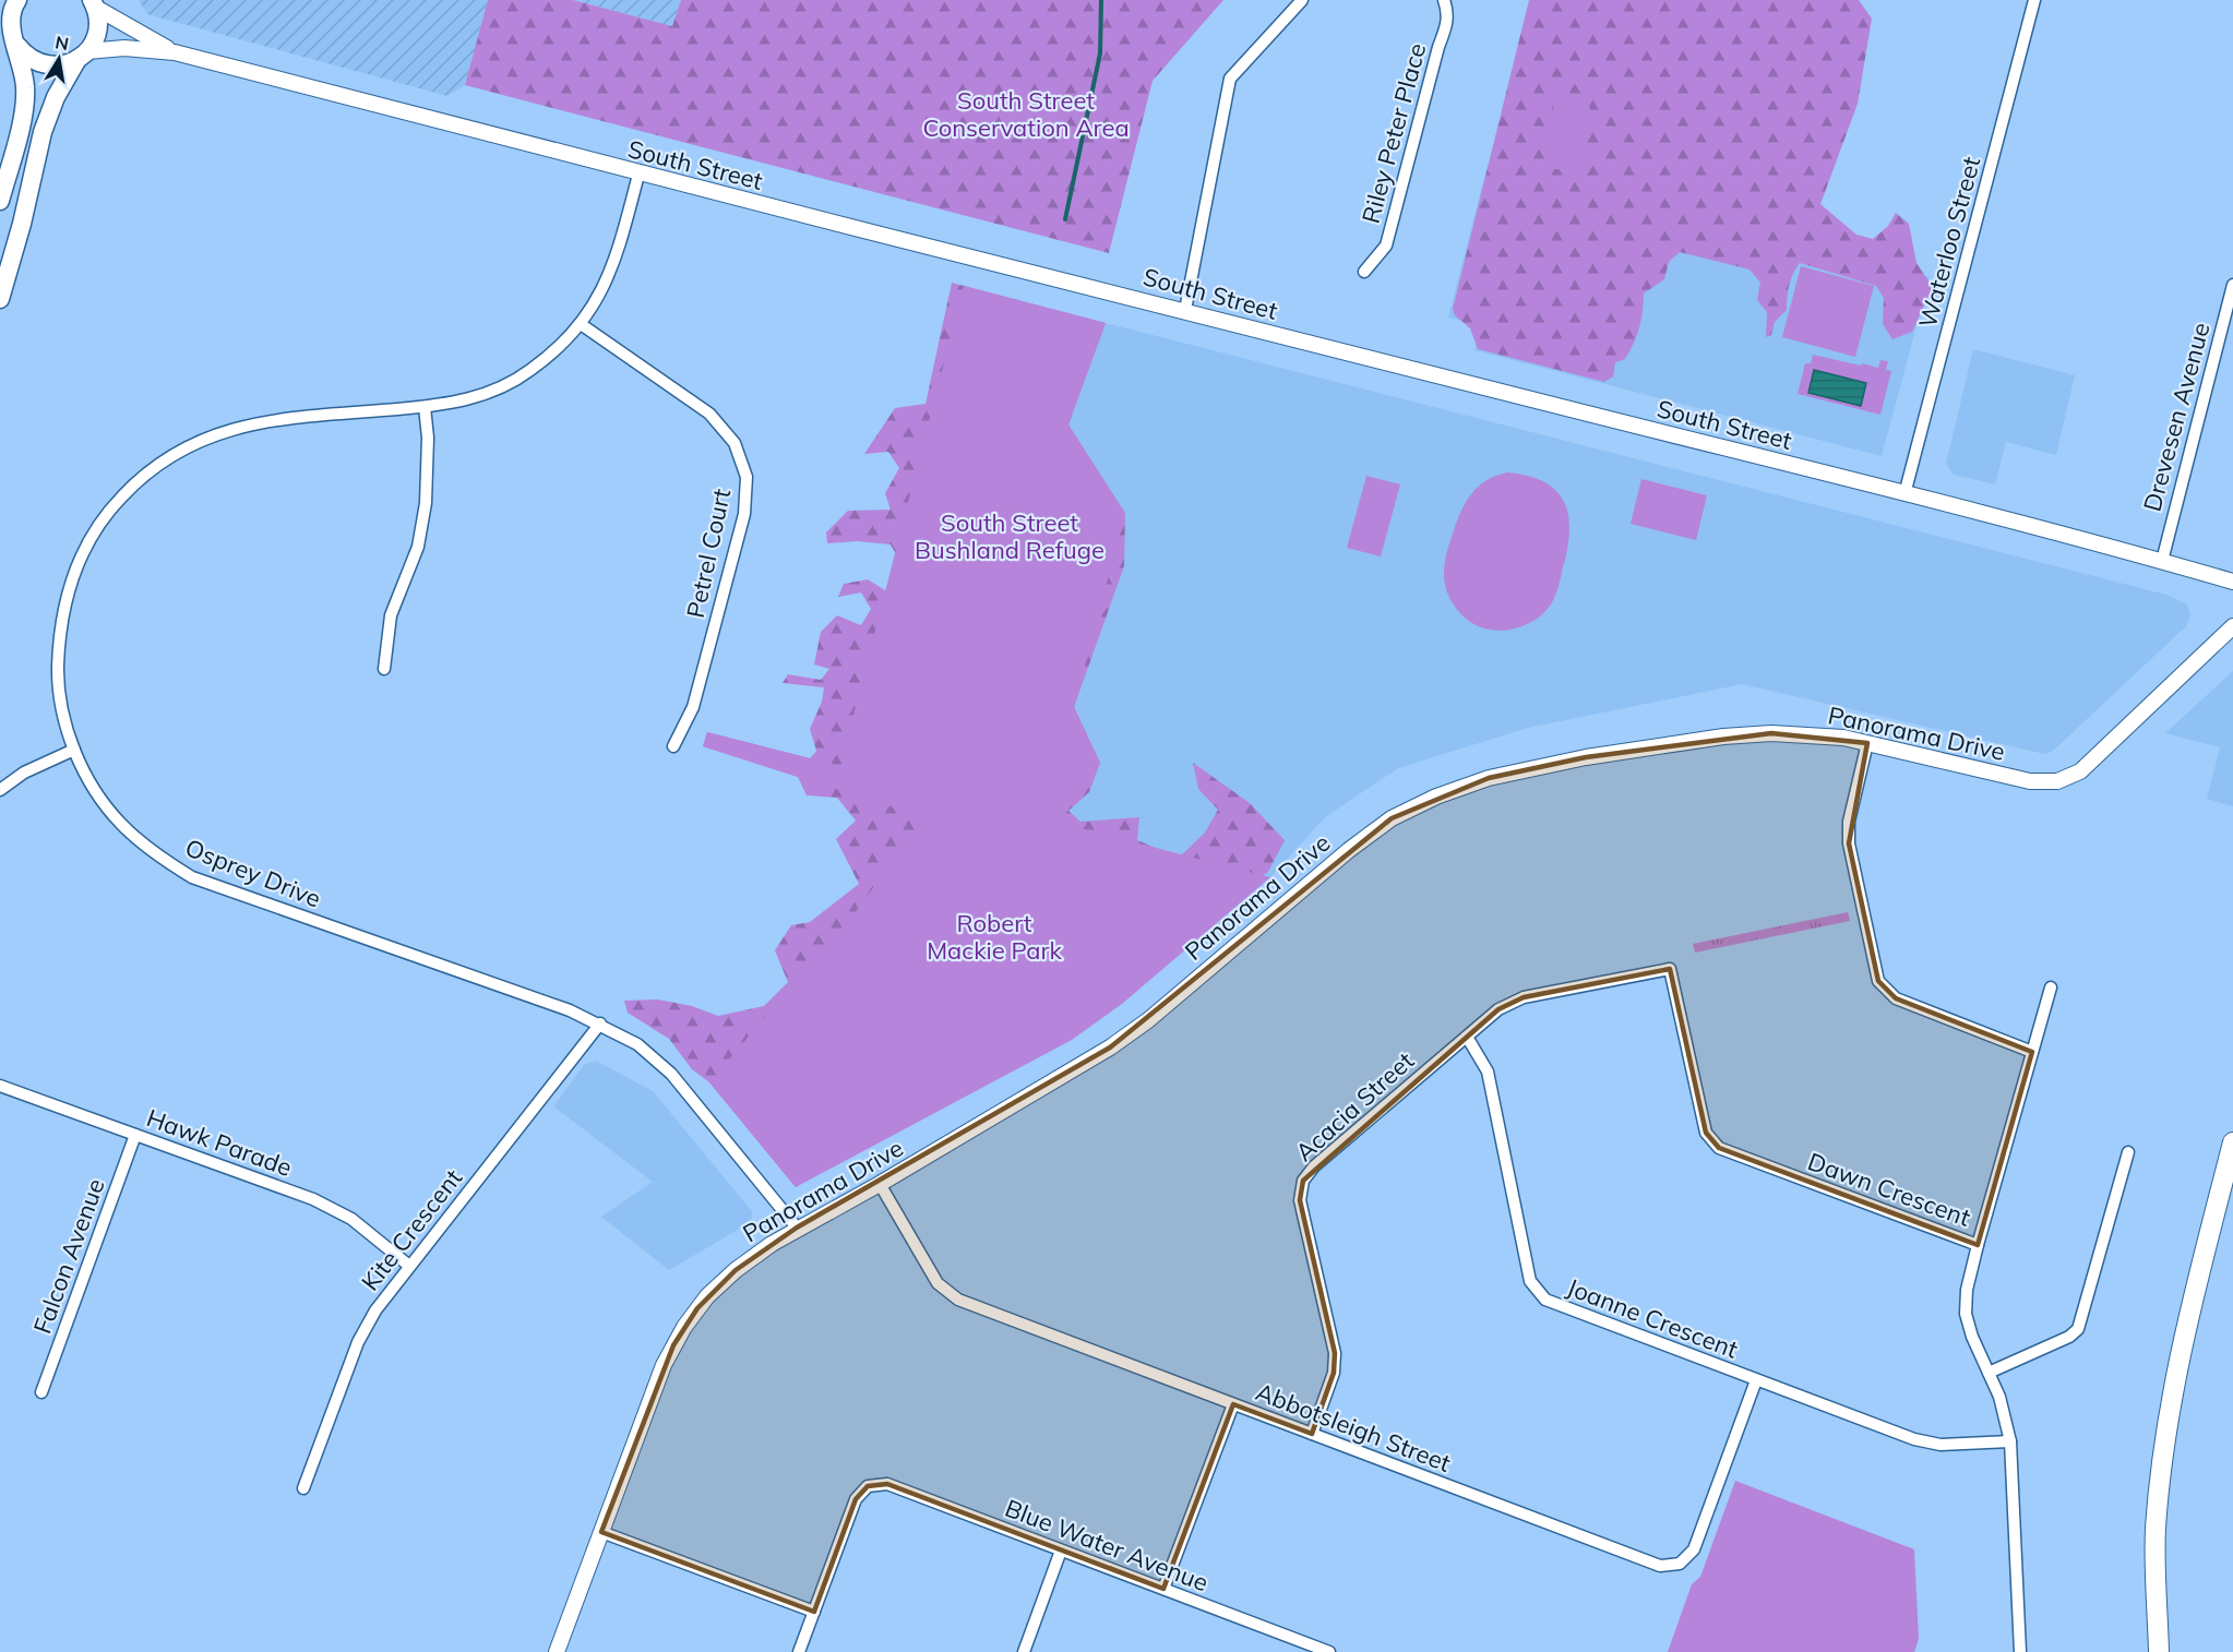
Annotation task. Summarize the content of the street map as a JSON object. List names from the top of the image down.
{
  "streets": {
    "street": [
      "Riley Peter Place",
      "South Street",
      "Waterloo Street",
      "Drevesen Avenue",
      "Petrel Court",
      "Panorama Drive",
      "Osprey Drive",
      "Acacia Street",
      "Hawk Parade",
      "Dawn Crescent",
      "Kite Crescent",
      "Falcon Avenue",
      "Joanne Crescent",
      "Abbotsleigh Street",
      "Blue Water Avenue"
    ]
  },
  "crossings": [
    ["South Street", "Waterloo Street"],
    ["South Street", "Drevesen Avenue"],
    ["South Street", "Osprey Drive"],
    ["Petrel Court", "Osprey Drive"],
    ["Panorama Drive", "Osprey Drive"],
    ["Panorama Drive", "Abbotsleigh Street"],
    ["Osprey Drive", "Kite Crescent"],
    ["Acacia Street", "Dawn Crescent"],
    ["Acacia Street", "Joanne Crescent"],
    ["Acacia Street", "Abbotsleigh Street"],
    ["Hawk Parade", "Kite Crescent"],
    ["Hawk Parade", "Falcon Avenue"],
    ["Dawn Crescent", "Joanne Crescent"],
    ["Joanne Crescent", "Abbotsleigh Street"]
  ],
  "parks": ["South Street Conservation Area", "South Street Bushland Refuge", "Robert Mackie Park"],
  "north": "top"
}
